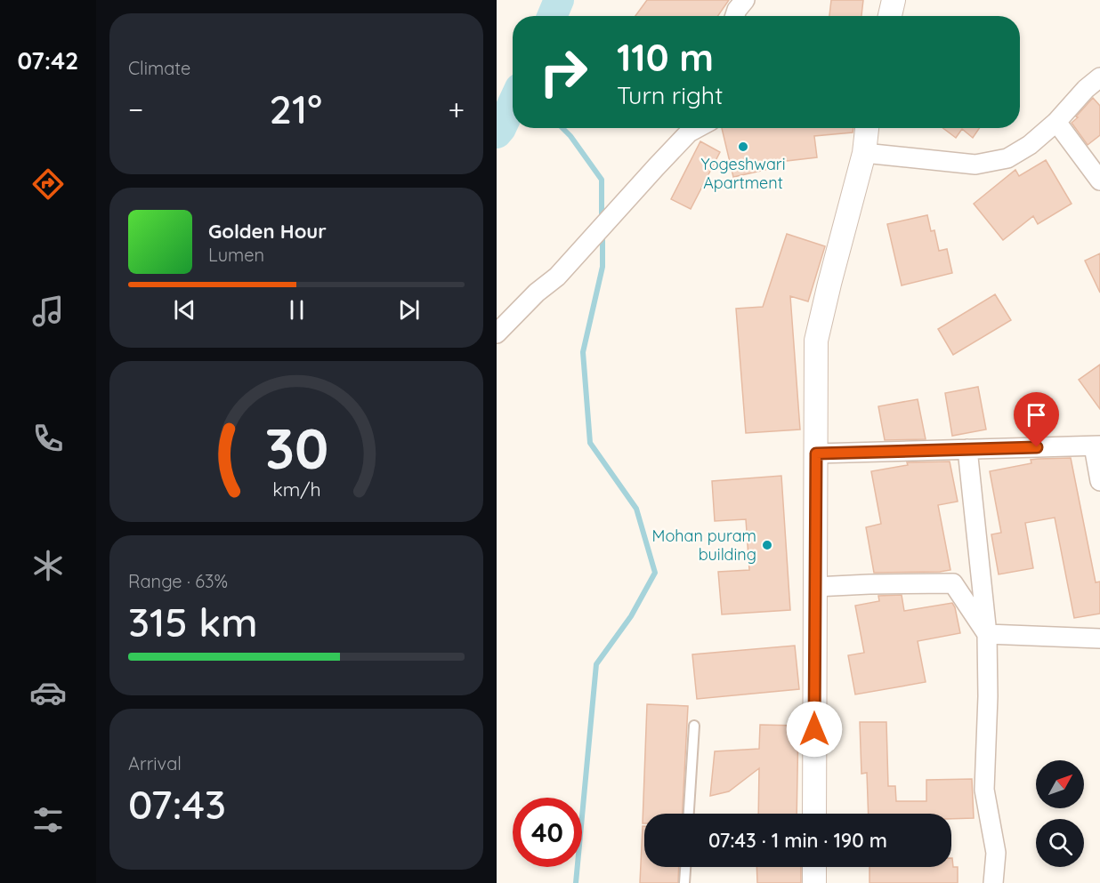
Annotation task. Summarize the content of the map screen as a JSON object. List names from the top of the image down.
{
  "places": ["Yogeshwari Apartment", "Mohan puram building"],
  "north": "top right",
  "page": {
    "tabs": "07:42",
    "tile": [
      "Climate",
      ["Range · 63%", "315 km"],
      ["Arrival", "07:43"]
    ],
    "turn": ["110 m", "Turn right"],
    "heat": ["−", "21°", "+"],
    "song": ["Golden Hour", "Lumen"],
    "limit": "40",
    "trip": "07:43 · 1 min · 190 m",
    "gauge": ["30", "km/h"]
  }
}
